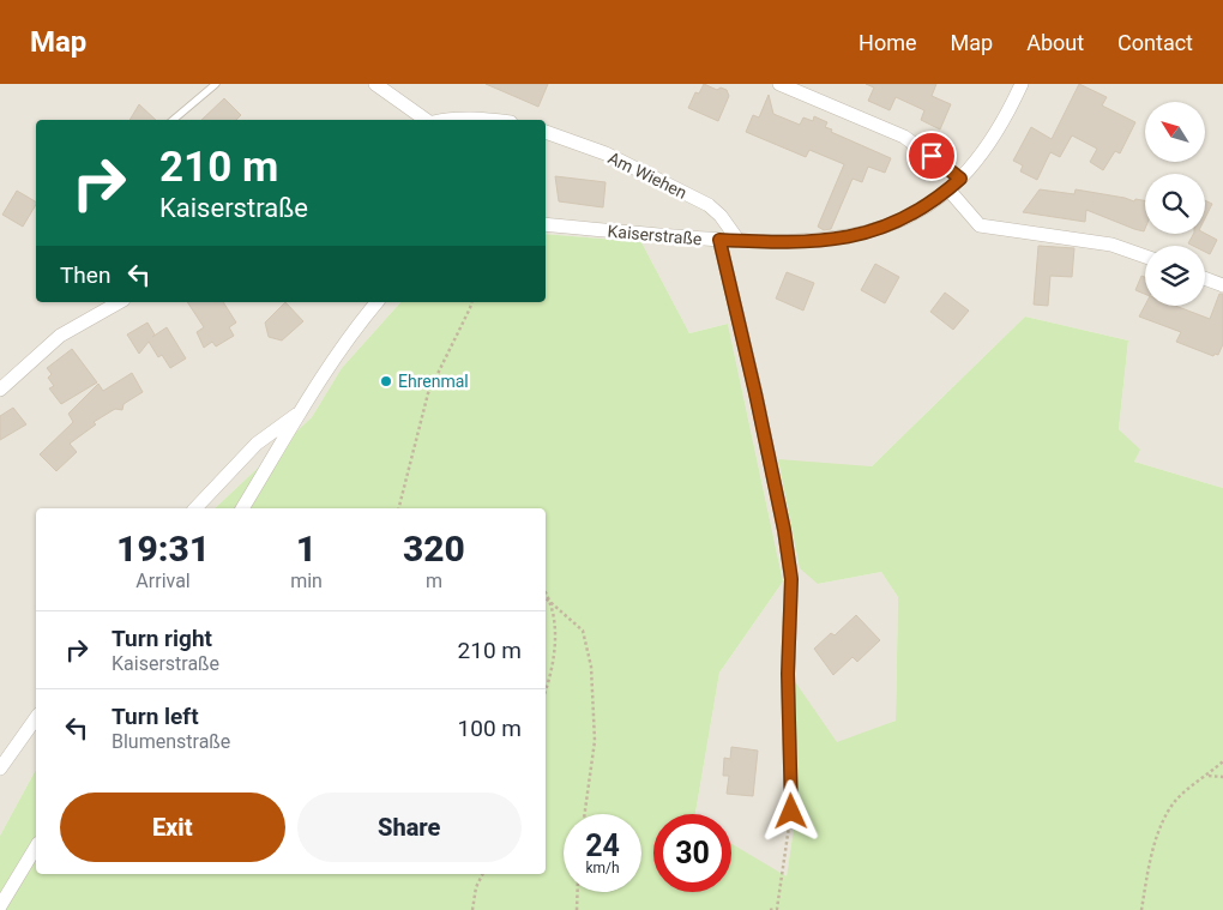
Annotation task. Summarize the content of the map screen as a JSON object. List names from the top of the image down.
{
  "streets": {
    "street": ["Am Wiehen", "Kaiserstraße"]
  },
  "crossings": [
    ["Am Wiehen", "Kaiserstraße"]
  ],
  "places": ["Ehrenmal"],
  "north": "top left",
  "page": {
    "header": "Map",
    "nav": [
      "Home",
      "Map",
      "About",
      "Contact"
    ],
    "turn": ["210 m", "Kaiserstraße"],
    "then": "Then",
    "eta": [
      "19:31",
      "Arrival",
      "1",
      "min",
      "320",
      "m"
    ],
    "list": [
      {
        "name": "Turn right",
        "note": "Kaiserstraße",
        "value": "210 m"
      },
      {
        "name": "Turn left",
        "note": "Blumenstraße",
        "value": "100 m"
      }
    ],
    "buttons": ["Exit", "Share"],
    "speed": "24 km/h",
    "limit": "30"
  }
}
